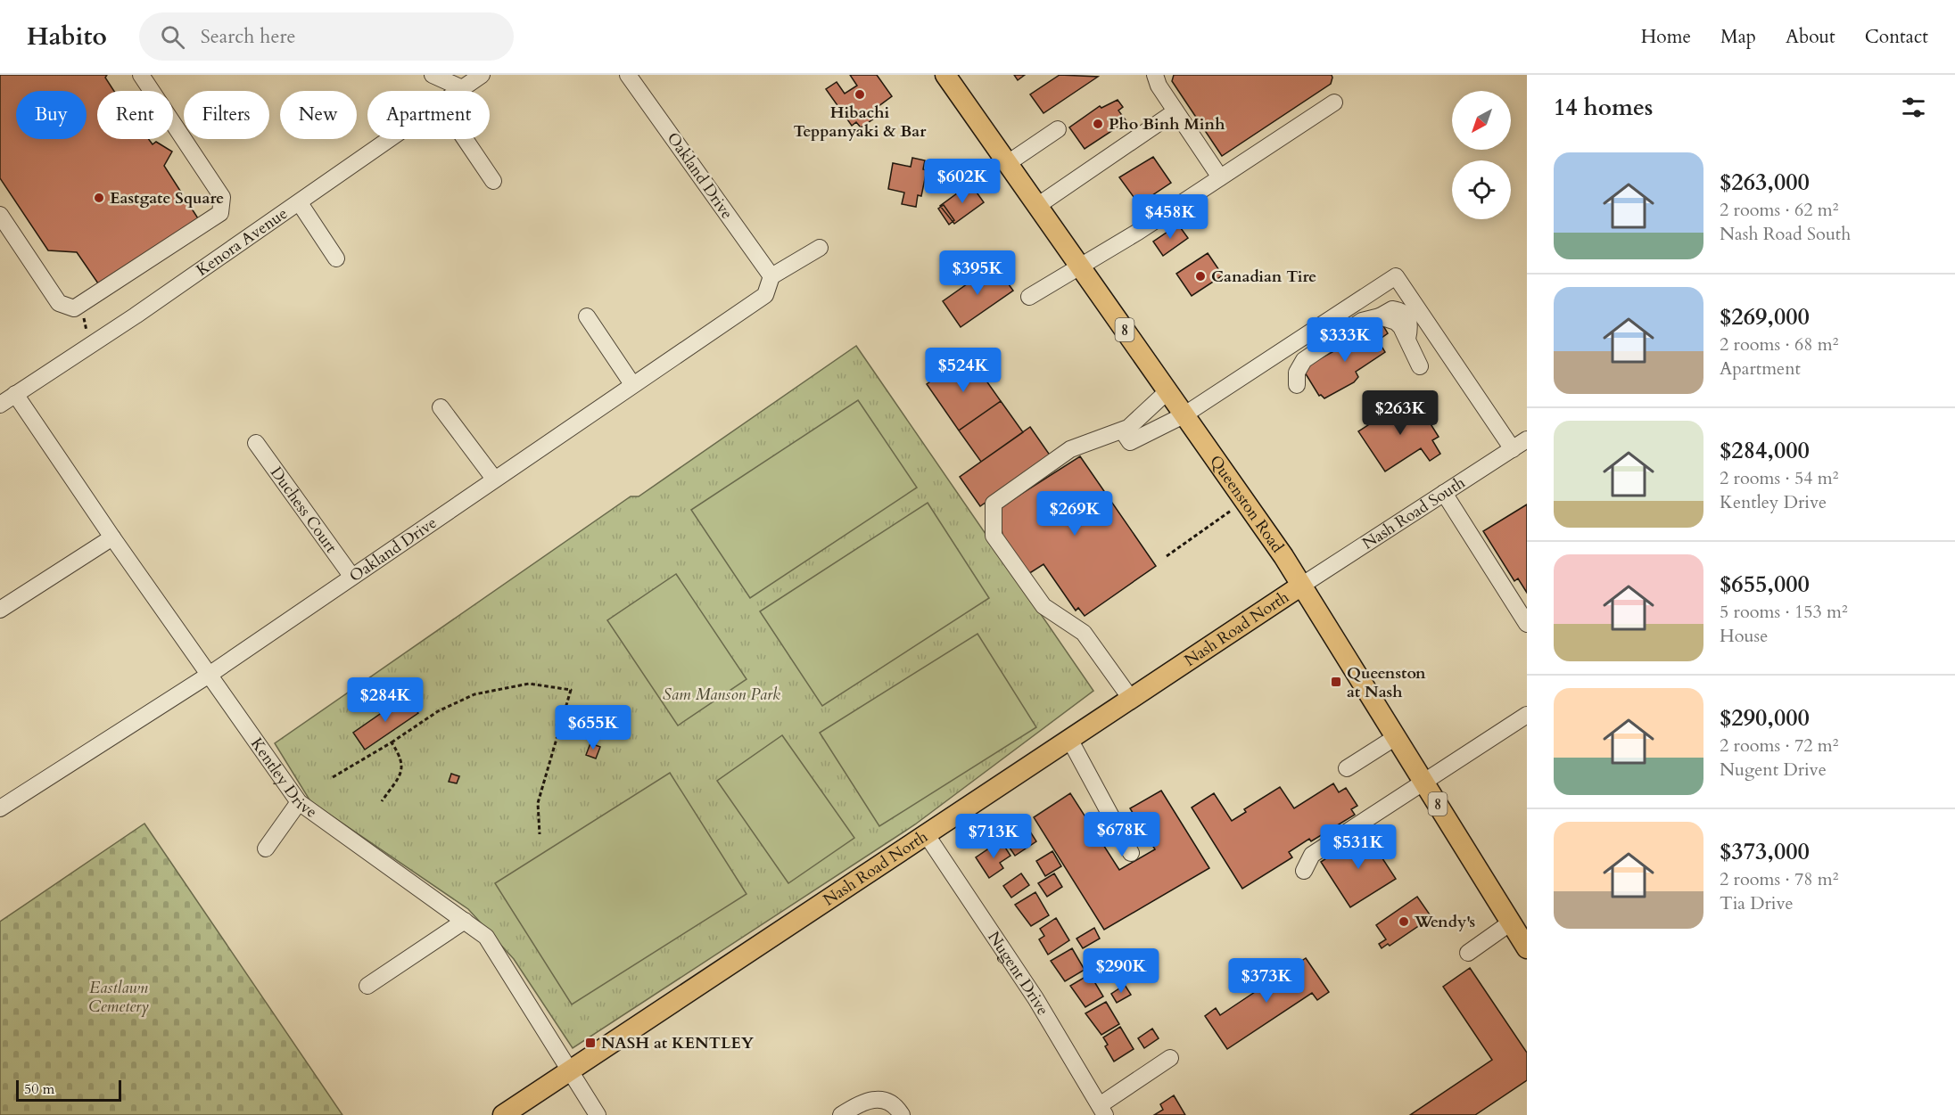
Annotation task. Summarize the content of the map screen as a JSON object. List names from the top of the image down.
{
  "streets": {
    "main road": ["8", "Queenston Road", "Nash Road North"],
    "street": [
      "Oakland Drive",
      "Kenora Avenue",
      "Duchess Court",
      "Nash Road South",
      "Kentley Drive",
      "Nugent Drive"
    ]
  },
  "crossings": [
    ["Oakland Drive", "Duchess Court"],
    ["Oakland Drive", "Kentley Drive"],
    ["Kenora Avenue", "Kentley Drive"],
    ["Queenston Road", "Nash Road South"],
    ["Queenston Road", "Nash Road North"],
    ["Nash Road South", "Nash Road North"],
    ["Nash Road North", "Kentley Drive"],
    ["Nash Road North", "Nugent Drive"]
  ],
  "parks": ["Sam Manson Park", "Eastlawn Cemetery"],
  "places": {
    "other": [
      "Hibachi Teppanyaki & Bar",
      "Pho Binh Minh",
      "Eastgate Square",
      "Canadian Tire",
      "Wendy's"
    ],
    "transit": ["Queenston at Nash", "NASH at KENTLEY"]
  },
  "scale_bar": "50 m",
  "north": "bottom left",
  "page": {
    "header": "Habito",
    "search": "Search here",
    "nav": [
      "Home",
      "Map",
      "About",
      "Contact"
    ],
    "heading": "14 homes",
    "chip": [
      "Buy",
      "Rent",
      "Filters",
      "New",
      "Apartment"
    ],
    "list": [
      {
        "name": "$263,000",
        "note": "2 rooms · 62 m² · Nash Road South"
      },
      {
        "name": "$269,000",
        "note": "2 rooms · 68 m² · Apartment"
      },
      {
        "name": "$284,000",
        "note": "2 rooms · 54 m² · Kentley Drive"
      },
      {
        "name": "$655,000",
        "note": "5 rooms · 153 m² · House"
      },
      {
        "name": "$290,000",
        "note": "2 rooms · 72 m² · Nugent Drive"
      },
      {
        "name": "$373,000",
        "note": "2 rooms · 78 m² · Tia Drive"
      }
    ],
    "price": [
      "$602K",
      "$458K",
      "$395K",
      "$333K",
      "$524K",
      "$263K",
      "$269K",
      "$284K",
      "$655K",
      "$678K",
      "$713K",
      "$531K",
      "$290K",
      "$373K"
    ],
    "scale": "50 m"
  }
}
